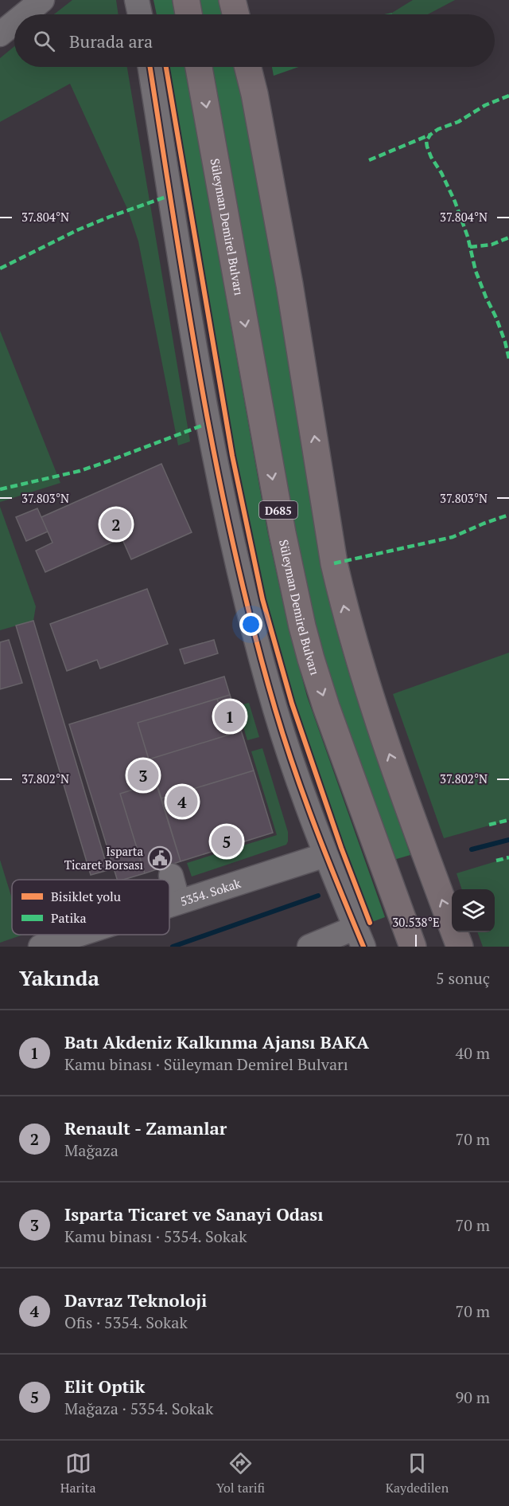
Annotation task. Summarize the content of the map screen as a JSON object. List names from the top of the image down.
{
  "streets": {
    "highway": ["Süleyman Demirel Bulvarı", "D685"],
    "street": ["5354. Sokak"]
  },
  "places": {
    "public building": ["Isparta Ticaret Borsası"]
  },
  "legend": ["Bisiklet yolu", "Patika"],
  "page": {
    "search": "Burada ara",
    "pins": [
      "2",
      "1",
      "3",
      "4",
      "5"
    ],
    "heading": ["Yakında", "5 sonuç"],
    "list": [
      {
        "mark": "1",
        "name": "Batı Akdeniz Kalkınma Ajansı BAKA",
        "note": "Kamu binası · Süleyman Demirel Bulvarı",
        "value": "40 m"
      },
      {
        "mark": "2",
        "name": "Renault - Zamanlar",
        "note": "Mağaza",
        "value": "70 m"
      },
      {
        "mark": "3",
        "name": "Isparta Ticaret ve Sanayi Odası",
        "note": "Kamu binası · 5354. Sokak",
        "value": "70 m"
      },
      {
        "mark": "4",
        "name": "Davraz Teknoloji",
        "note": "Ofis · 5354. Sokak",
        "value": "70 m"
      },
      {
        "mark": "5",
        "name": "Elit Optik",
        "note": "Mağaza · 5354. Sokak",
        "value": "90 m"
      }
    ],
    "nav": ["Harita", "Yol tarifi", "Kaydedilen"]
  },
  "coordinates": [
    "37.804°N",
    "37.803°N",
    "37.802°N",
    "30.538°E"
  ]
}
